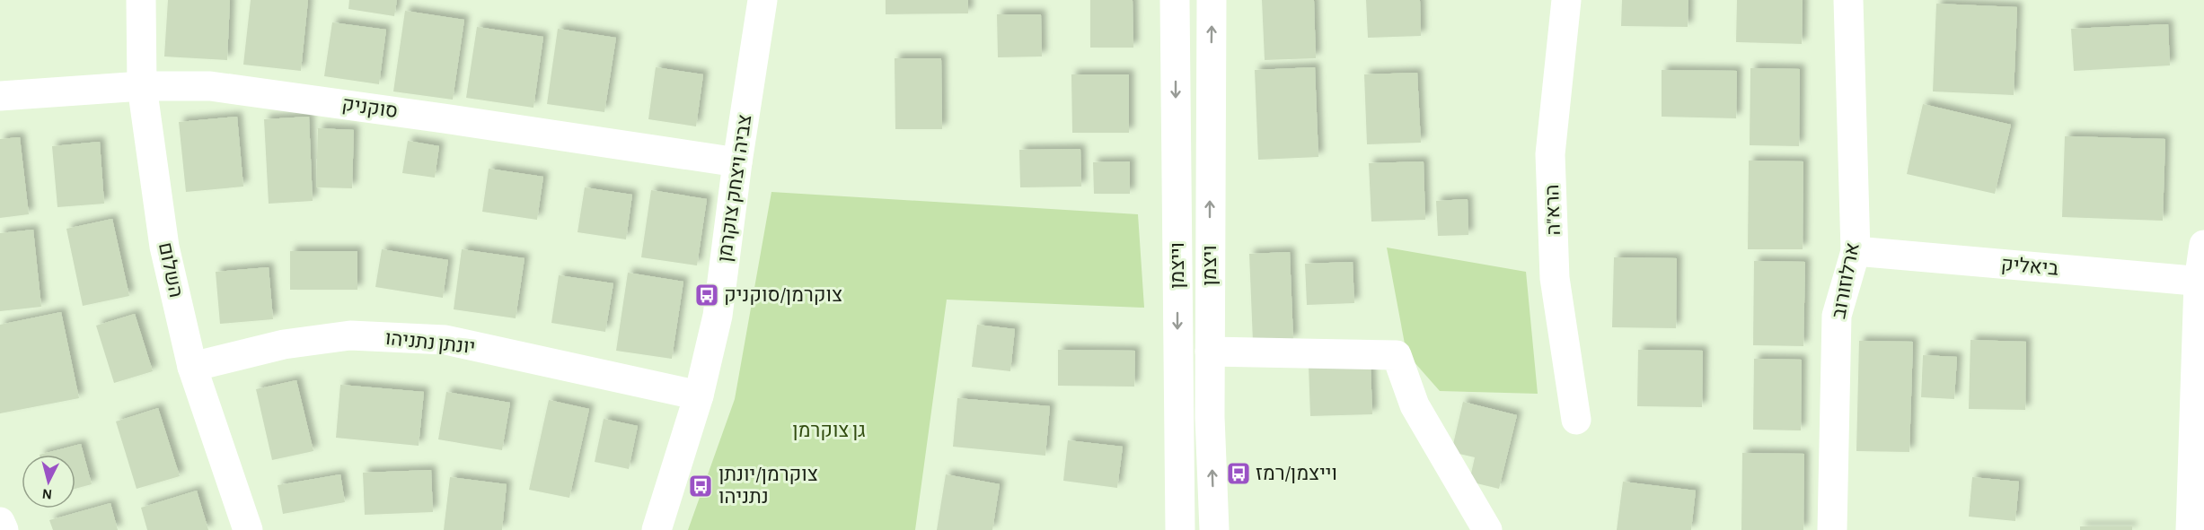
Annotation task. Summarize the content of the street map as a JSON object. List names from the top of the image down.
{
  "streets": {
    "street": [
      "סוקניק",
      "צביה ויצחק צוקרמן",
      "הרא\"ה",
      "וייצמן",
      "ויצמן",
      "ביאליק",
      "השלום",
      "ארלוזורוב",
      "יונתן נתניהו"
    ]
  },
  "crossings": [
    ["סוקניק", "צביה ויצחק צוקרמן"],
    ["סוקניק", "השלום"],
    ["צביה ויצחק צוקרמן", "יונתן נתניהו"],
    ["ביאליק", "ארלוזורוב"],
    ["השלום", "יונתן נתניהו"]
  ],
  "one_way": ["וייצמן", "ויצמן"],
  "parks": ["גן צוקרמן"],
  "places": {
    "bus stop": ["צוקרמן/סוקניק", "וייצמן/רמז", "צוקרמן/יונתן נתניהו"]
  },
  "north": "bottom"
}
